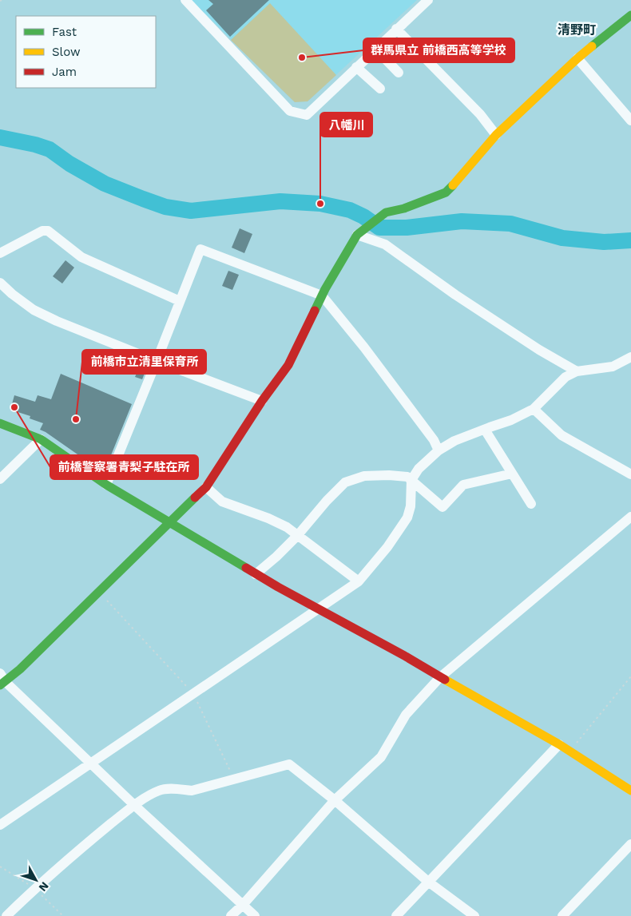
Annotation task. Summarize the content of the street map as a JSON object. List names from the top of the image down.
{
  "districts": ["清野町"],
  "places": [
    "群馬県立 前橋西高等学校",
    "八幡川",
    "前橋警察署青梨子駐在所",
    "前橋市立清里保育所"
  ],
  "legend": ["Fast", "Slow", "Jam"],
  "north": "bottom right"
}
